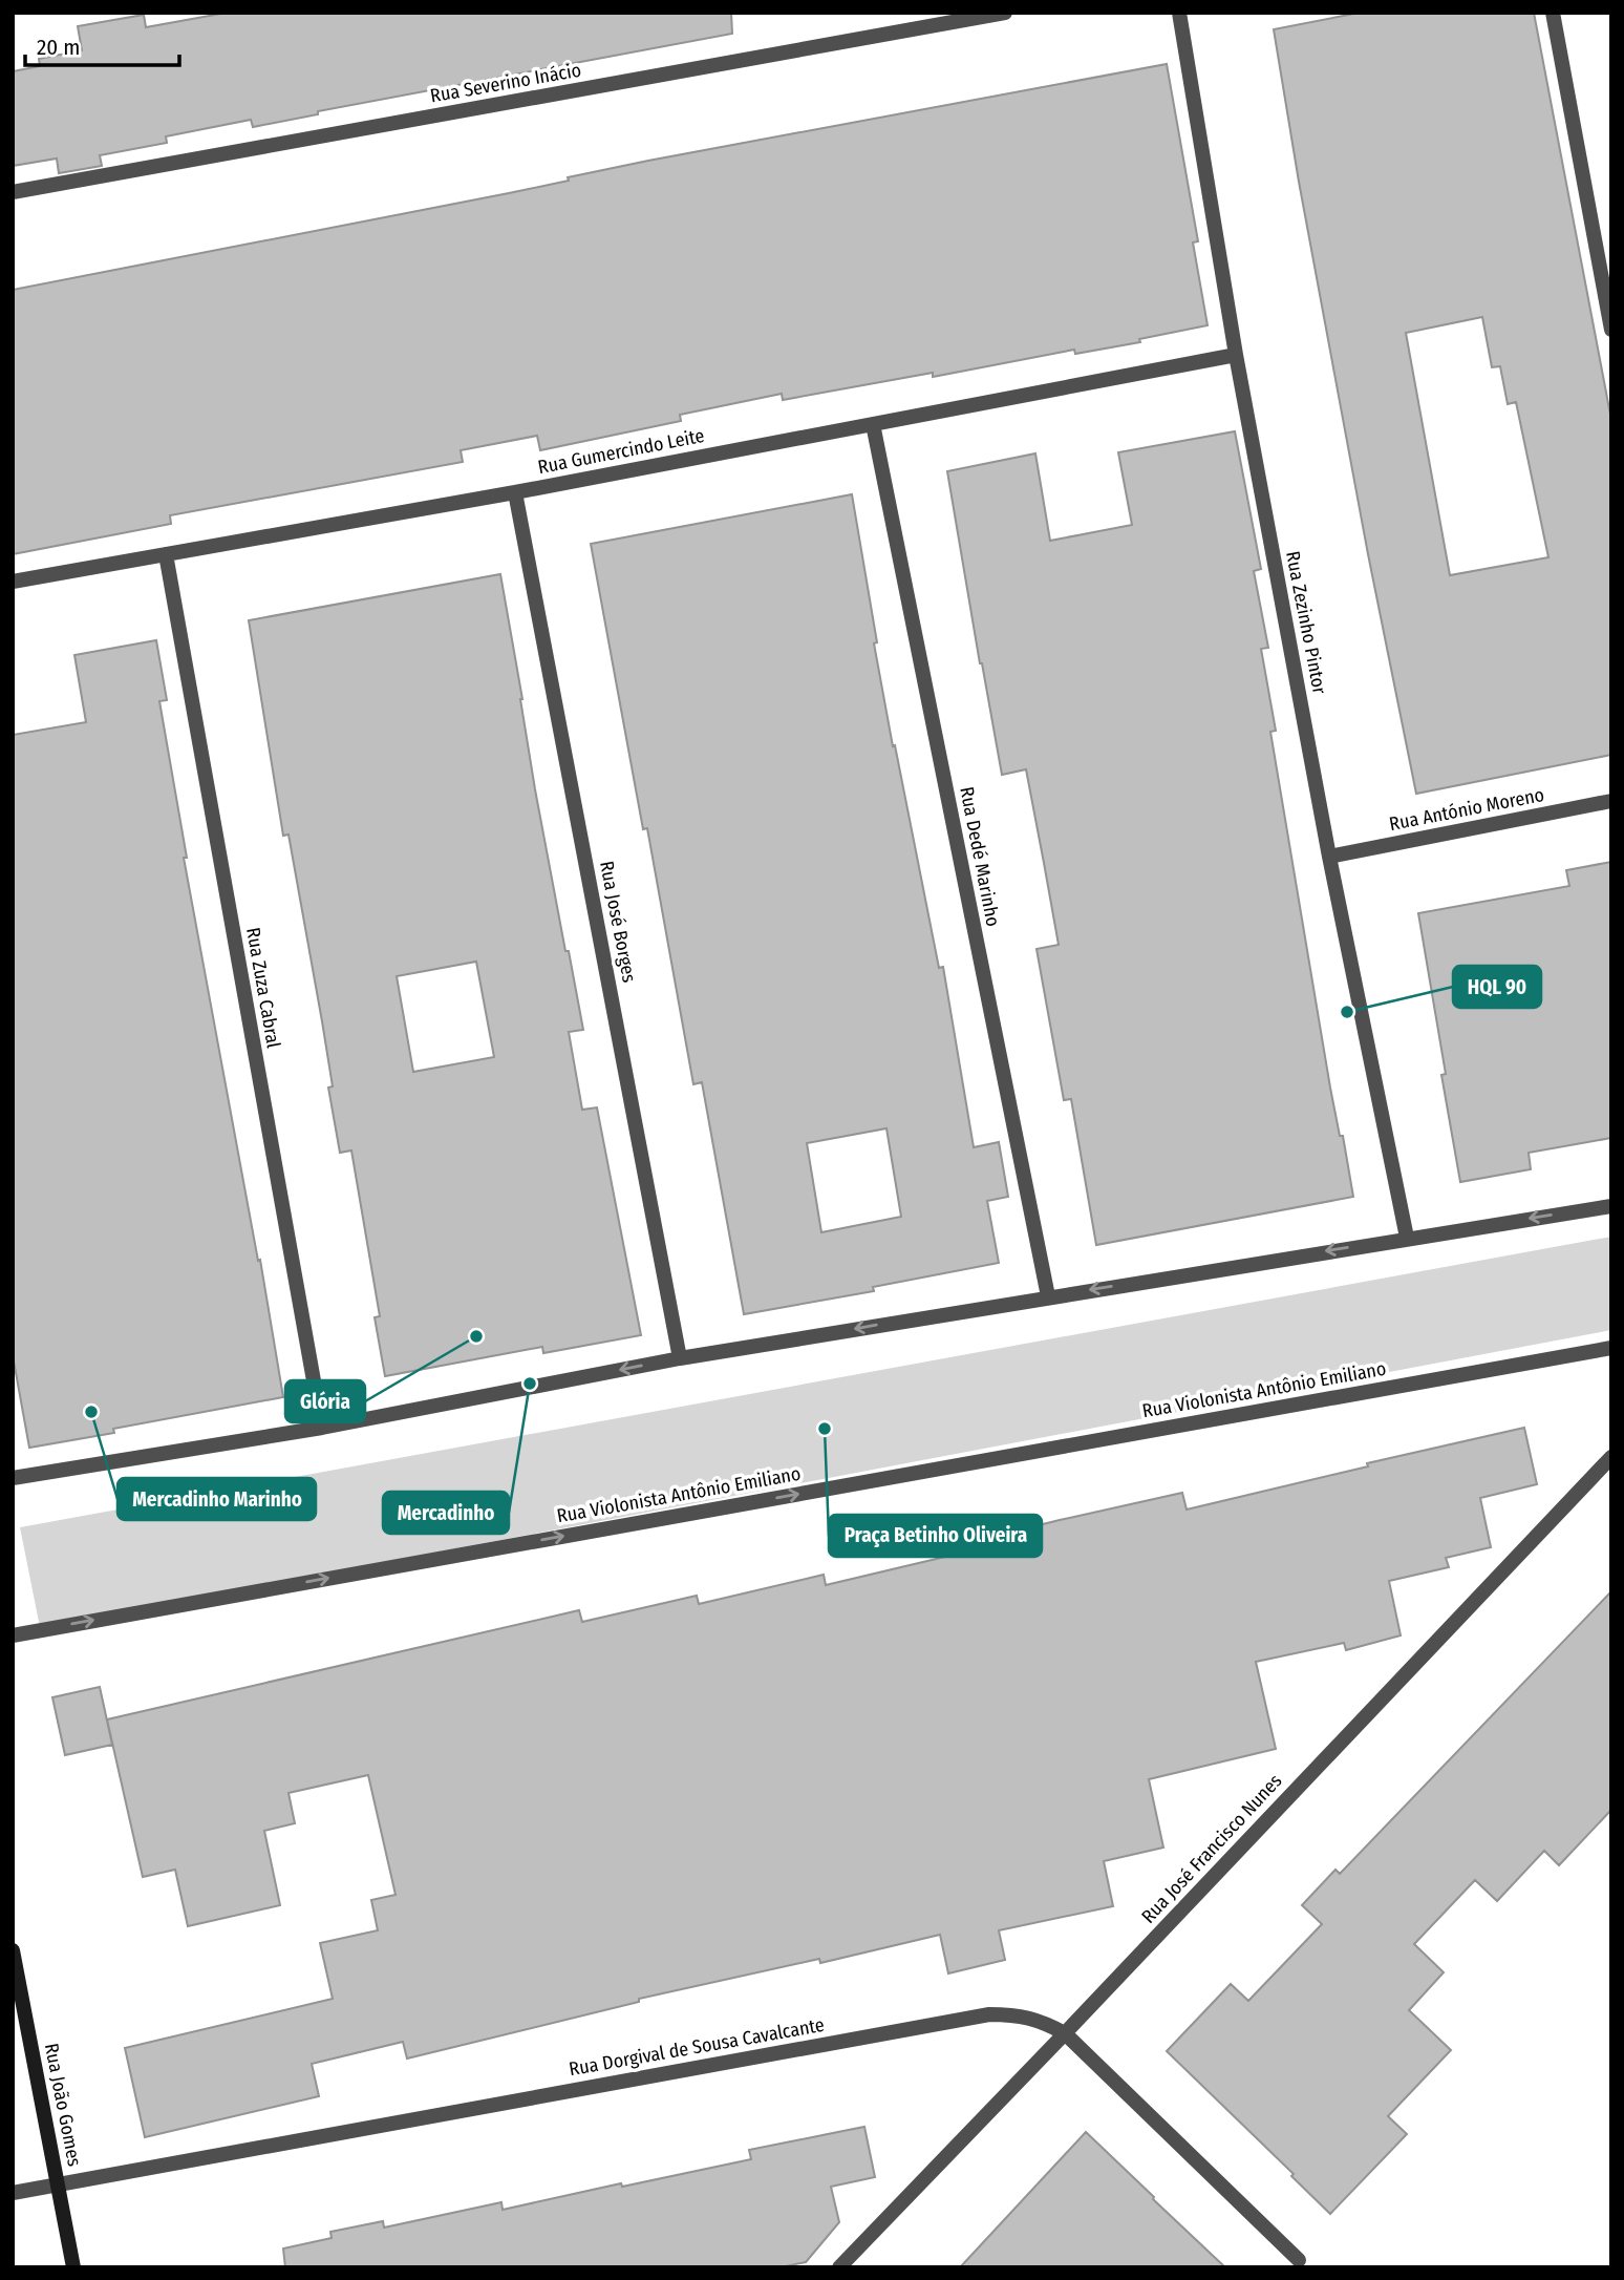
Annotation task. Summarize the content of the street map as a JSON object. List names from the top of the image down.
{
  "streets": {
    "street": [
      "Rua Severino Inácio",
      "Rua Gumercindo Leite",
      "Rua Zezinho Pintor",
      "Rua António Moreno",
      "Rua Dedé Marinho",
      "Rua José Borges",
      "Rua Zuza Cabral",
      "Rua Violonista Antônio Emiliano",
      "Rua José Francisco Nunes",
      "Rua Dorgival de Sousa Cavalcante",
      "Rua João Gomes"
    ]
  },
  "crossings": [
    ["Rua Gumercindo Leite", "Rua Zezinho Pintor"],
    ["Rua Gumercindo Leite", "Rua Dedé Marinho"],
    ["Rua Gumercindo Leite", "Rua José Borges"],
    ["Rua Gumercindo Leite", "Rua Zuza Cabral"],
    ["Rua Zezinho Pintor", "Rua António Moreno"],
    ["Rua José Francisco Nunes", "Rua Dorgival de Sousa Cavalcante"],
    ["Rua Dorgival de Sousa Cavalcante", "Rua João Gomes"]
  ],
  "one_way": ["Rua Violonista Antônio Emiliano"],
  "places": [
    "HQL 90",
    "Glória",
    "Mercadinho",
    "Mercadinho Marinho",
    "Praça Betinho Oliveira"
  ],
  "scale_bar": "20 m"
}
